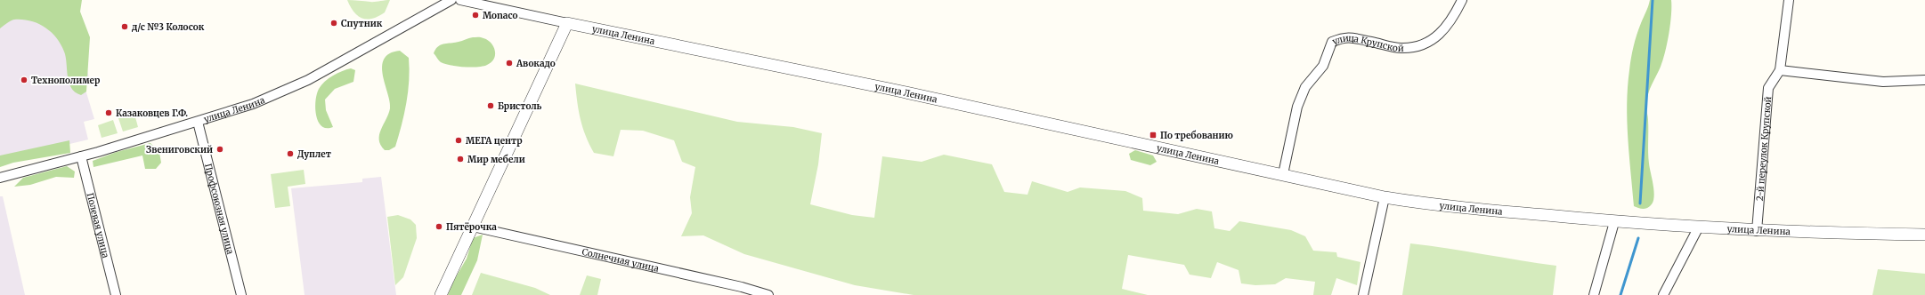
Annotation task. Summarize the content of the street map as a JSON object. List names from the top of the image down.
{
  "streets": {
    "street": [
      "улица Ленина",
      "улица Крупской",
      "2-й переулок Крупской",
      "Профсоюзная улица",
      "Полевая улица",
      "Солнечная улица"
    ]
  },
  "crossings": [
    ["улица Ленина", "улица Крупской"],
    ["улица Ленина", "2-й переулок Крупской"],
    ["улица Ленина", "Профсоюзная улица"],
    ["улица Ленина", "Полевая улица"]
  ],
  "places": {
    "other": [
      "Monaco",
      "Спутник",
      "д/с №3 Колосок",
      "Авокадо",
      "Технополимер",
      "Бристоль",
      "Казаковцев Г.Ф.",
      "МЕГА центр",
      "Звениговский",
      "Дуплет",
      "Мир мебели",
      "Пятёрочка"
    ],
    "transit": ["По требованию"]
  }
}
